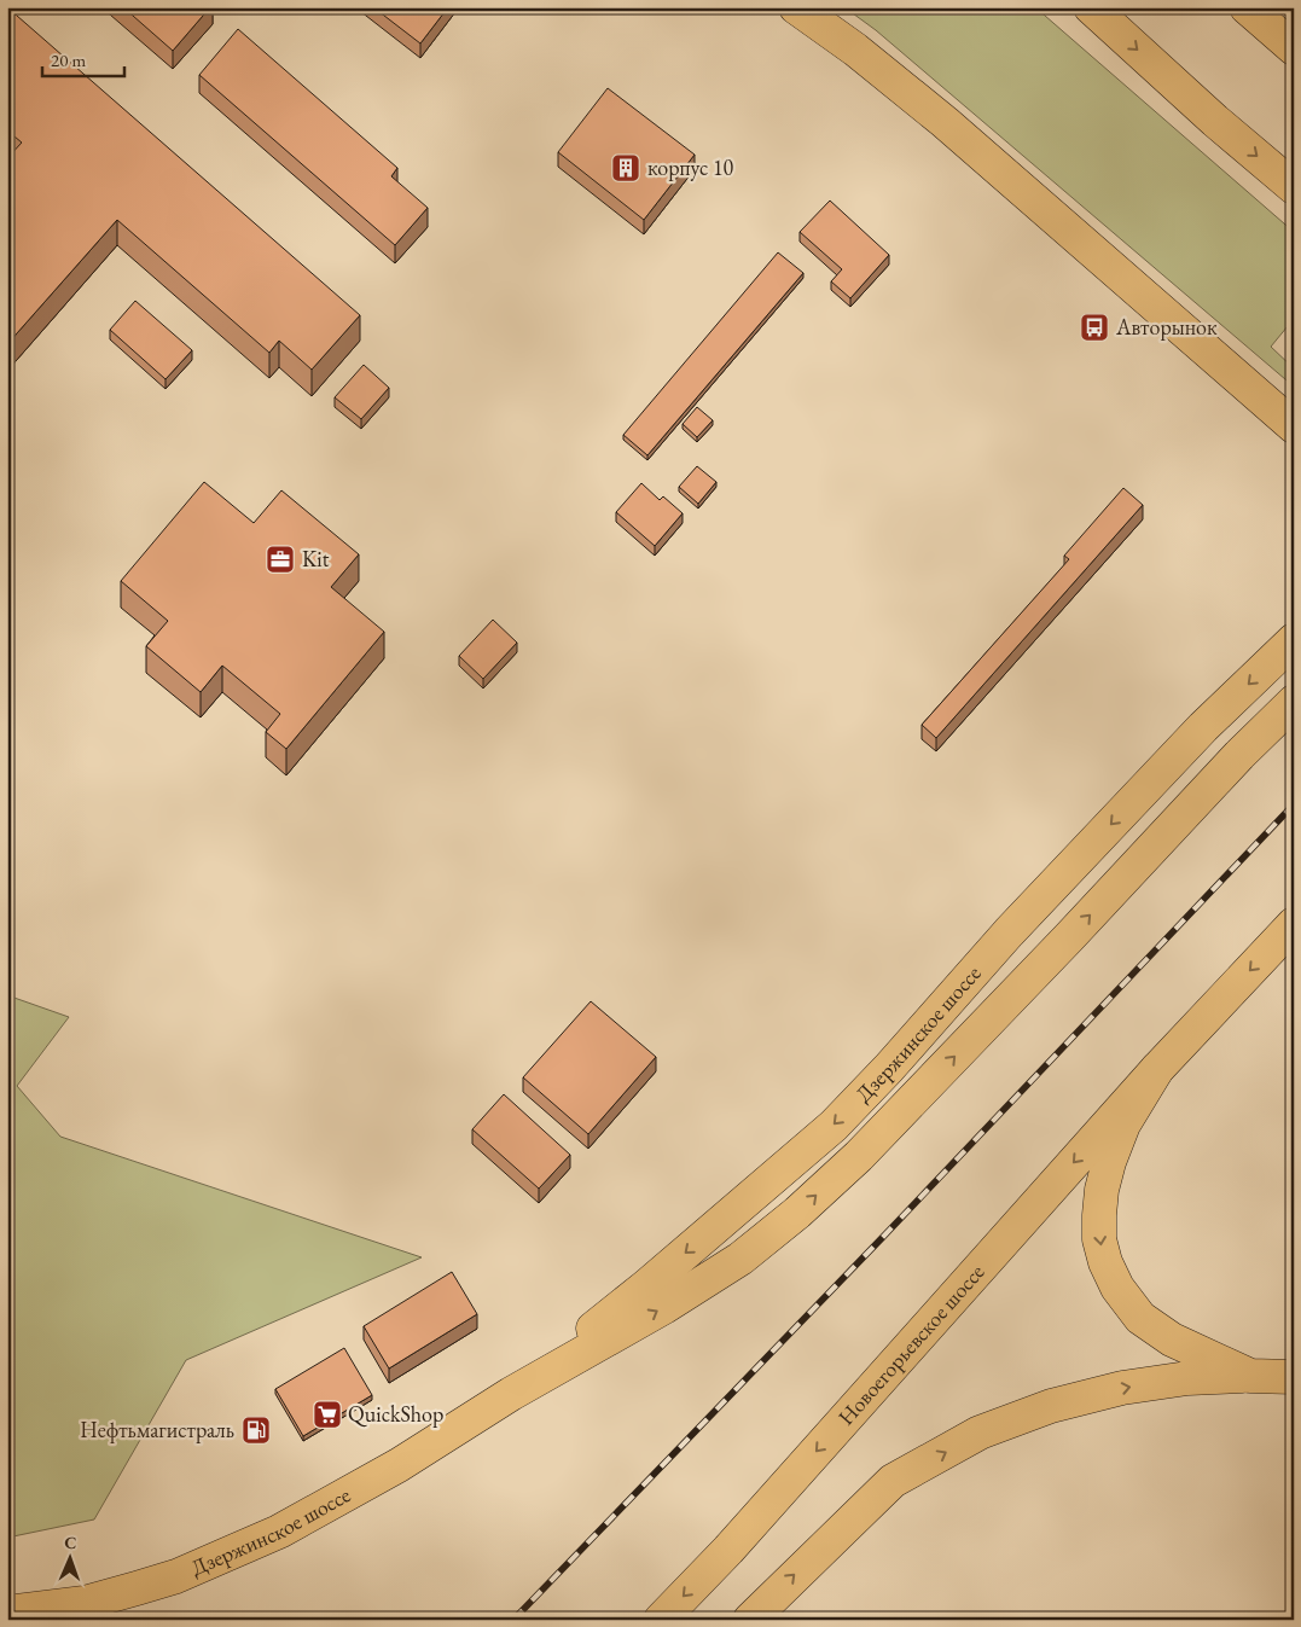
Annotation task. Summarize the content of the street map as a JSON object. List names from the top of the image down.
{
  "streets": {
    "main road": ["Дзержинское шоссе", "Новоегорьевское шоссе"]
  },
  "one_way": ["Новоегорьевское шоссе"],
  "places": {
    "building": ["корпус 10"],
    "bus stop": ["Авторынок"],
    "office": ["Kit"],
    "supermarket": ["QuickShop"],
    "fuel station": ["Нефтьмагистраль"]
  },
  "scale_bar": "20 m",
  "north": "top"
}
